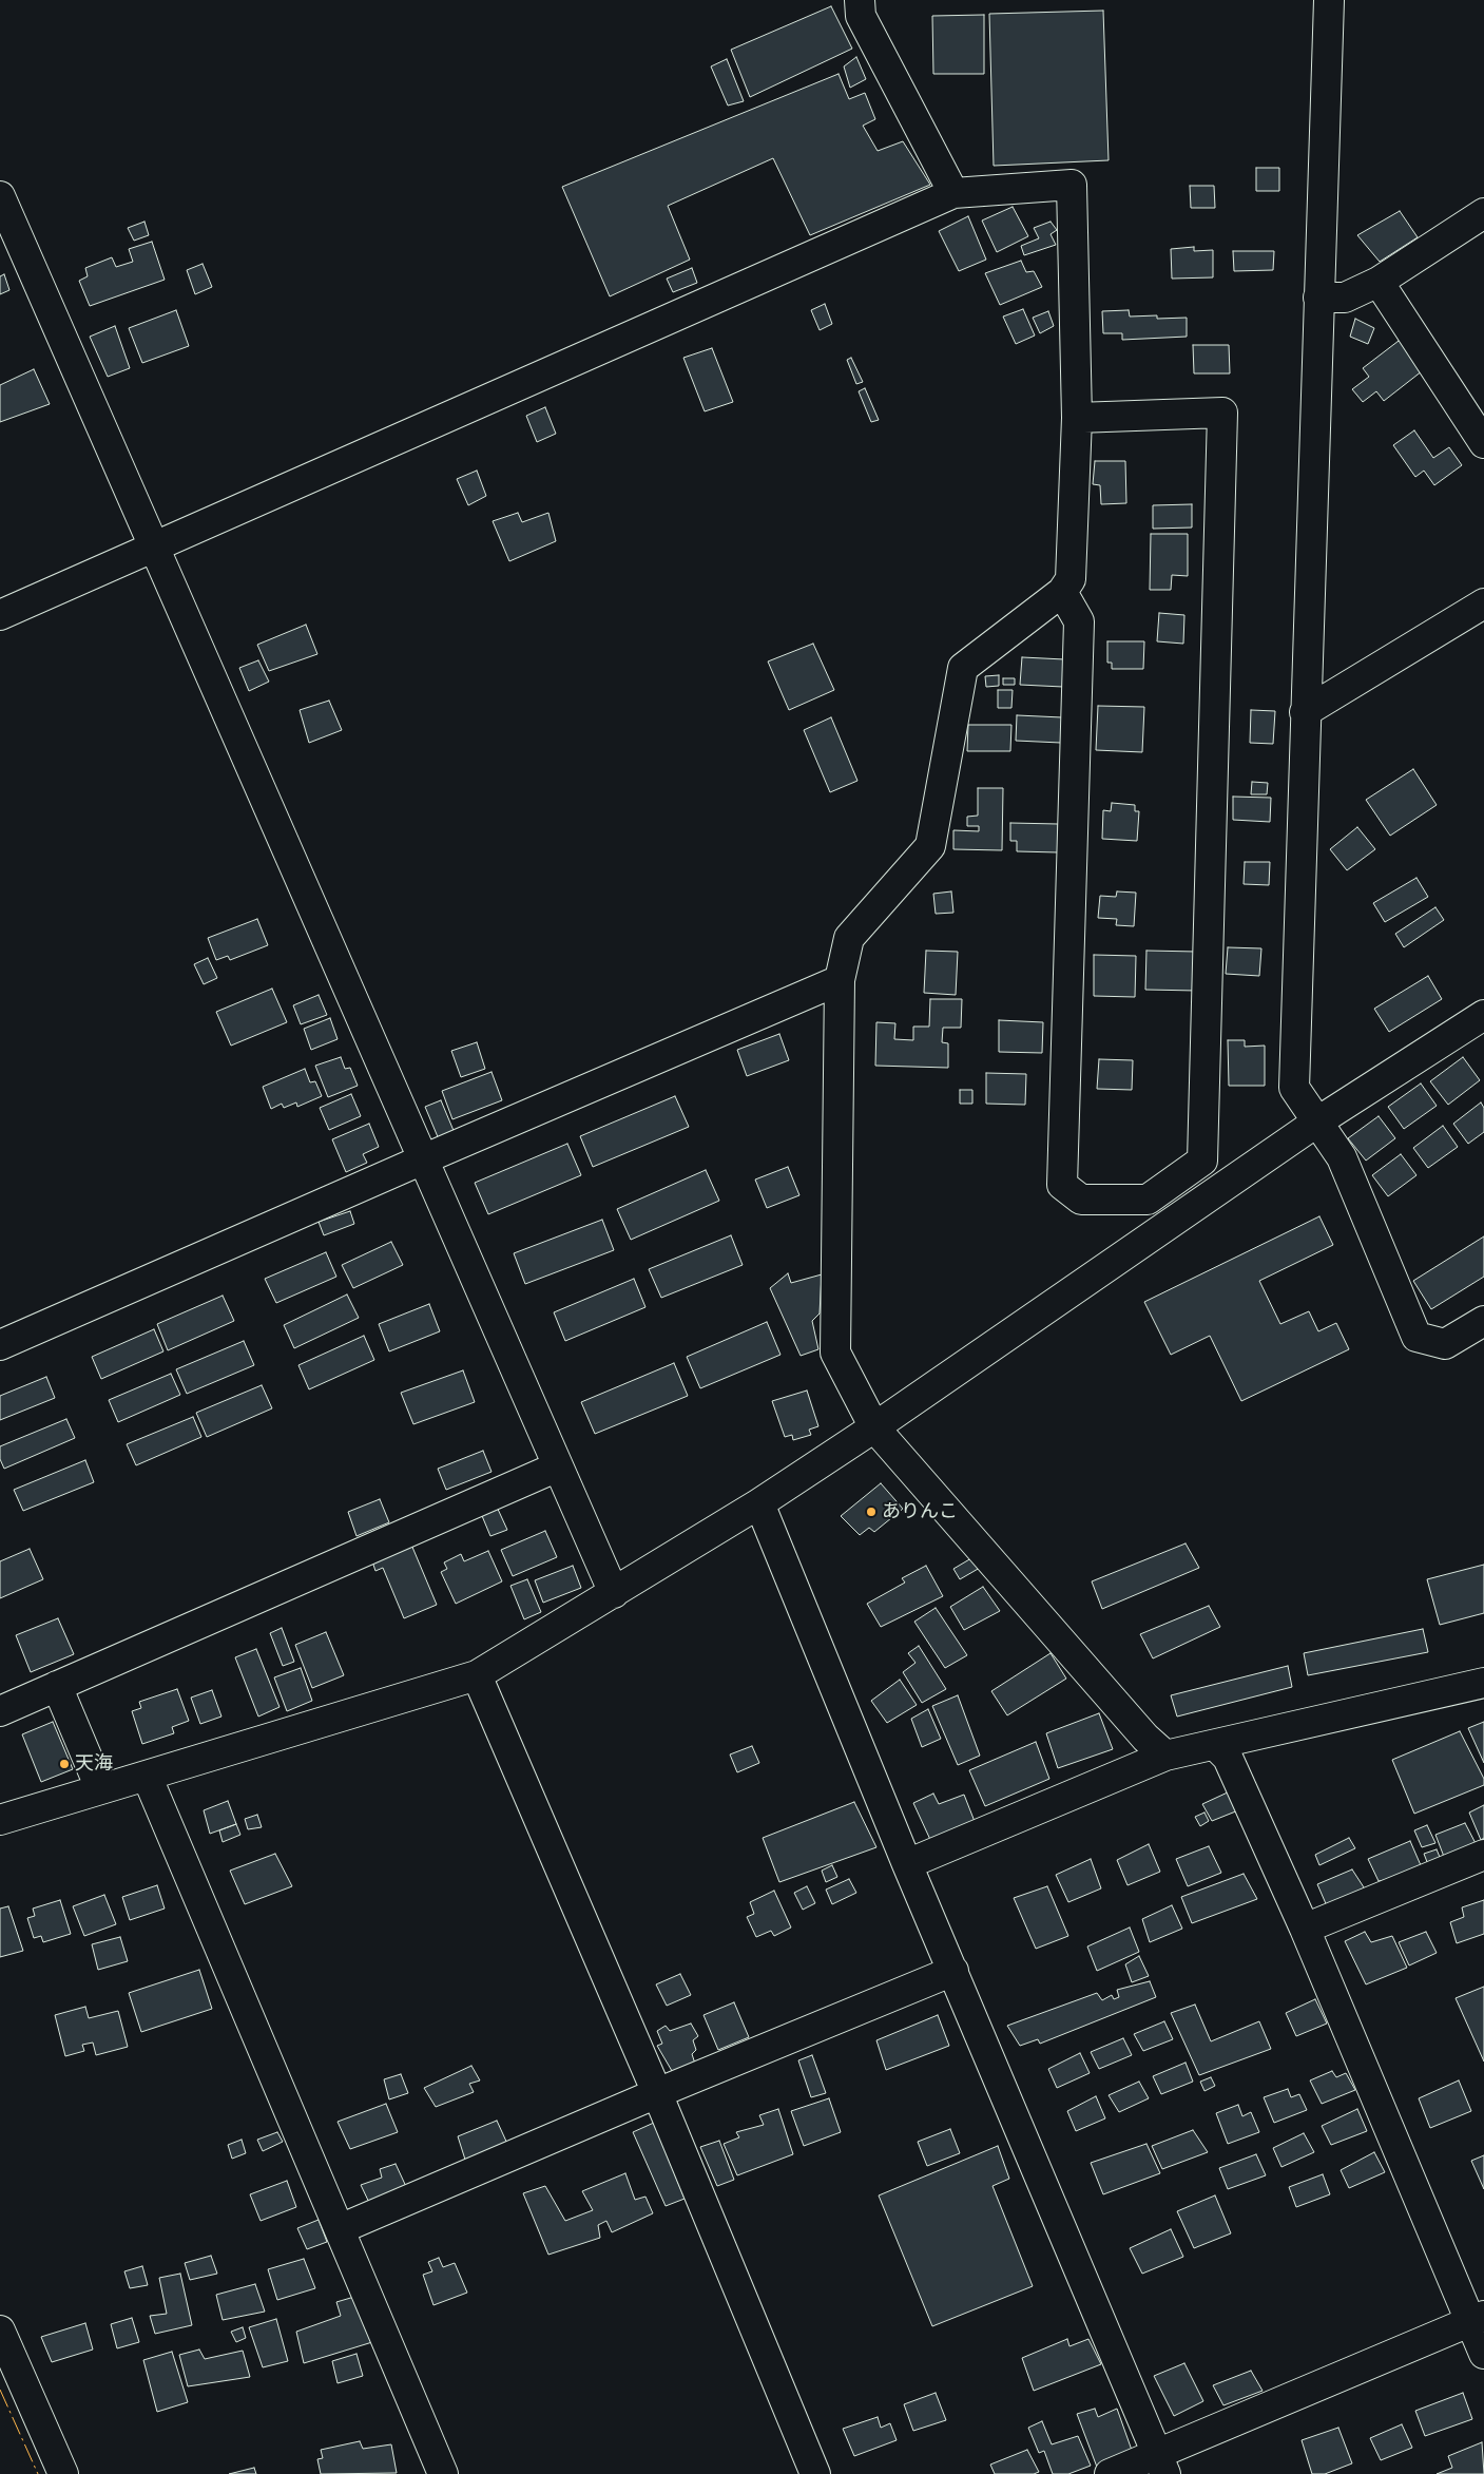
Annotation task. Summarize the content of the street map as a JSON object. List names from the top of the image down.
{
  "places": ["ありんこ", "天海"]
}
